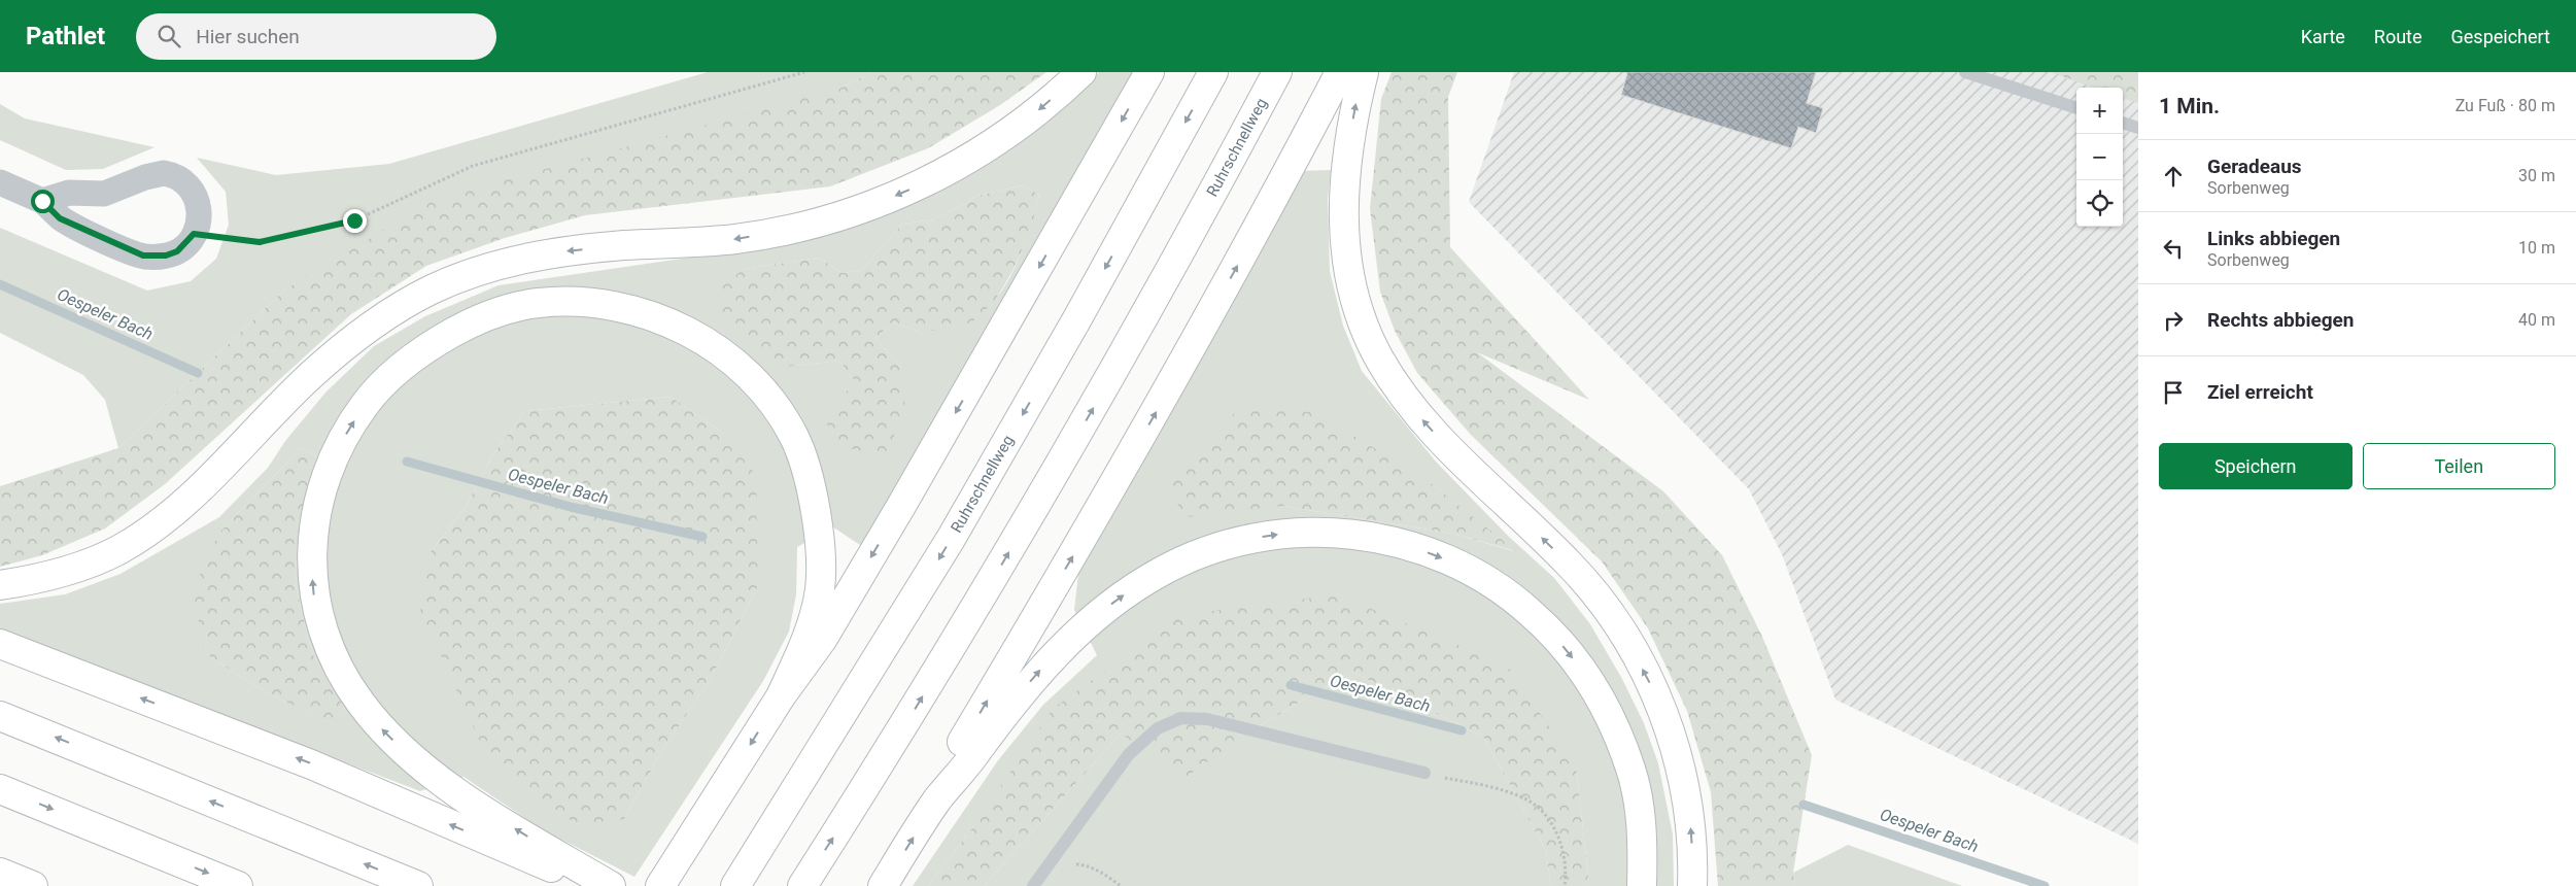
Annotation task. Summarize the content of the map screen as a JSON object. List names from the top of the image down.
{
  "streets": {
    "highway": ["Ruhrschnellweg"]
  },
  "water": ["Oespeler Bach"],
  "page": {
    "header": "Pathlet",
    "search": "Hier suchen",
    "nav": ["Karte", "Route", "Gespeichert"],
    "heading": ["1 Min.", "Zu Fuß · 80 m"],
    "map_buttons": ["+", "−"],
    "list": [
      ["Geradeaus", "Sorbenweg", "30 m"],
      ["Links abbiegen", "Sorbenweg", "10 m"],
      ["Rechts abbiegen", "40 m"],
      "Ziel erreicht"
    ],
    "buttons": ["Speichern", "Teilen"]
  }
}
